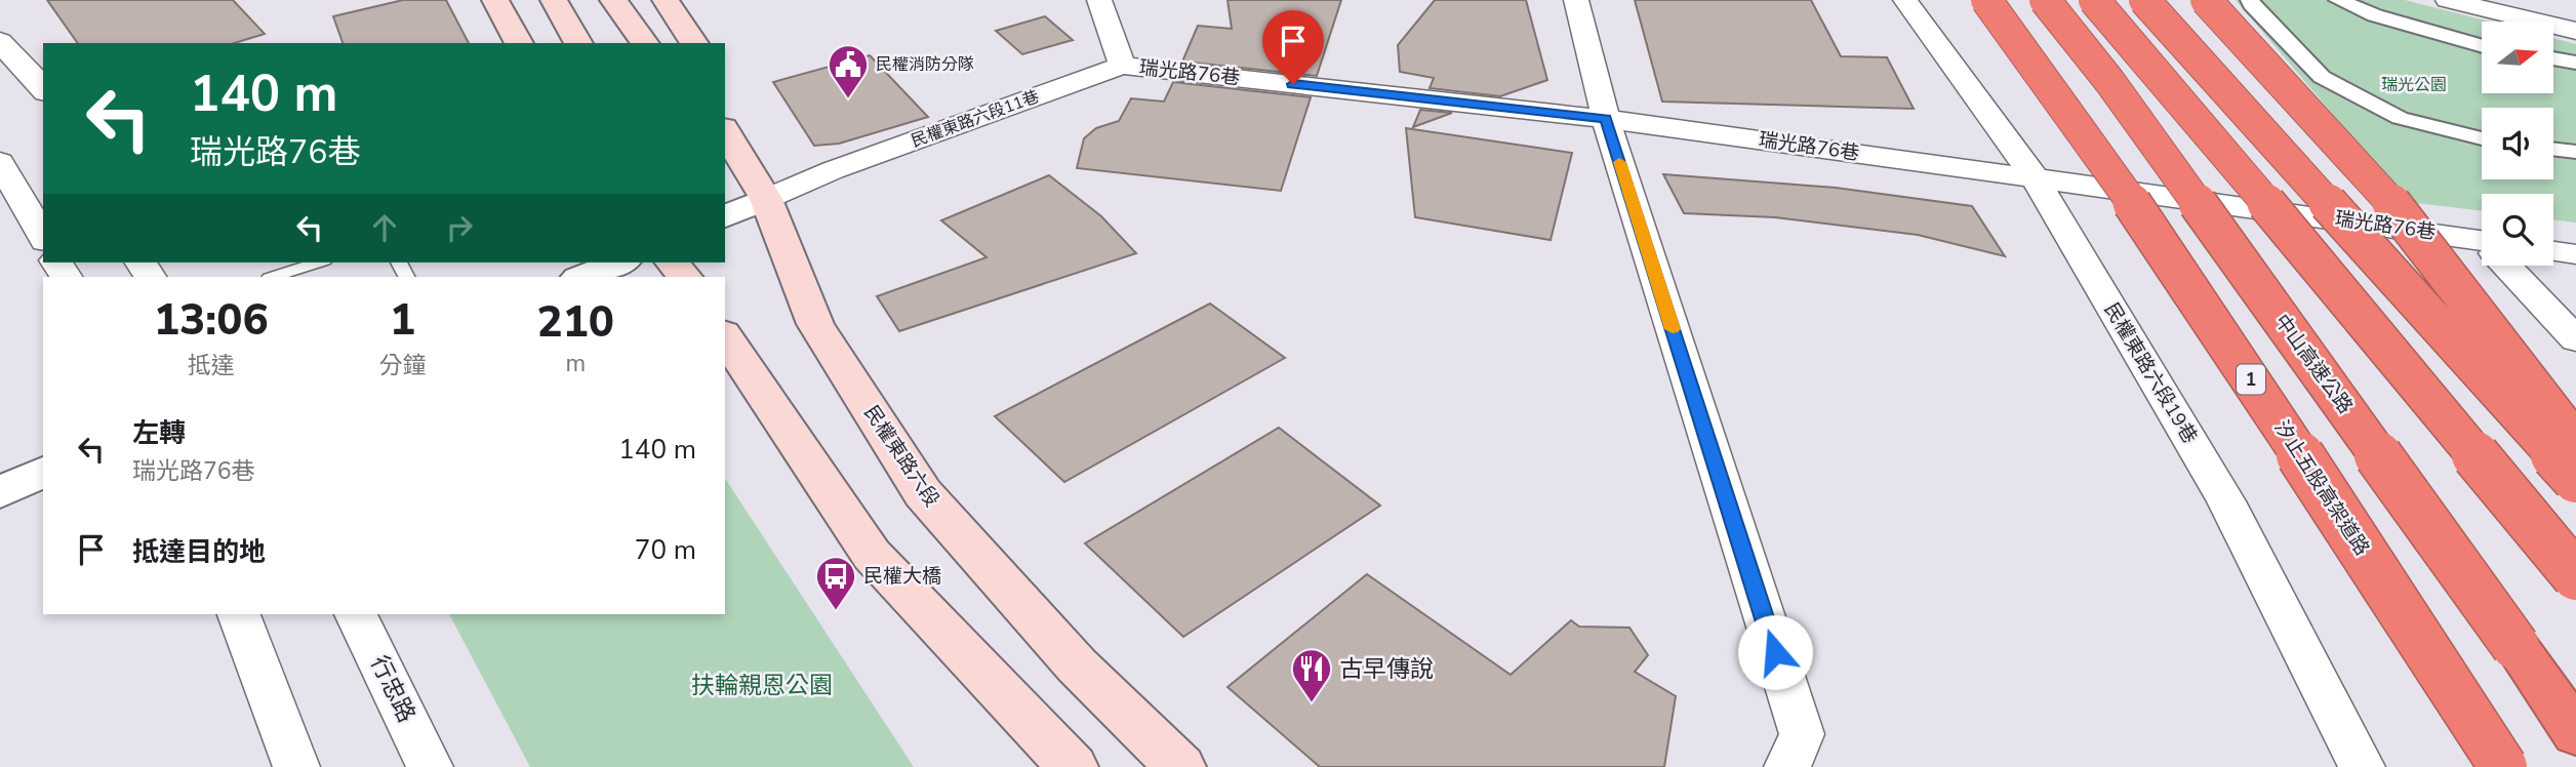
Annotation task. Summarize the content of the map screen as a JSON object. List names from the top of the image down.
{
  "streets": {
    "highway": ["中山高速公路", "1", "汐止五股高架道路"],
    "main road": ["民權東路六段"],
    "street": [
      "瑞光路76巷",
      "民權東路六段11巷",
      "民權東路六段19巷",
      "行忠路"
    ]
  },
  "crossings": [
    ["瑞光路76巷", "民權東路六段11巷"],
    ["瑞光路76巷", "民權東路六段19巷"],
    ["民權東路六段11巷", "民權東路六段"]
  ],
  "parks": ["瑞光公園", "扶輪親恩公園"],
  "places": {
    "public building": ["民權消防分隊"],
    "bus stop": ["民權大橋"],
    "restaurant": ["古早傳說"]
  },
  "north": "right",
  "page": {
    "turn": ["140 m", "瑞光路76巷"],
    "eta": [
      "13:06",
      "抵達",
      "1",
      "分鐘",
      "210",
      "m"
    ],
    "list": [
      {
        "name": "左轉",
        "note": "瑞光路76巷",
        "value": "140 m"
      },
      {
        "name": "抵達目的地",
        "value": "70 m"
      }
    ]
  }
}
